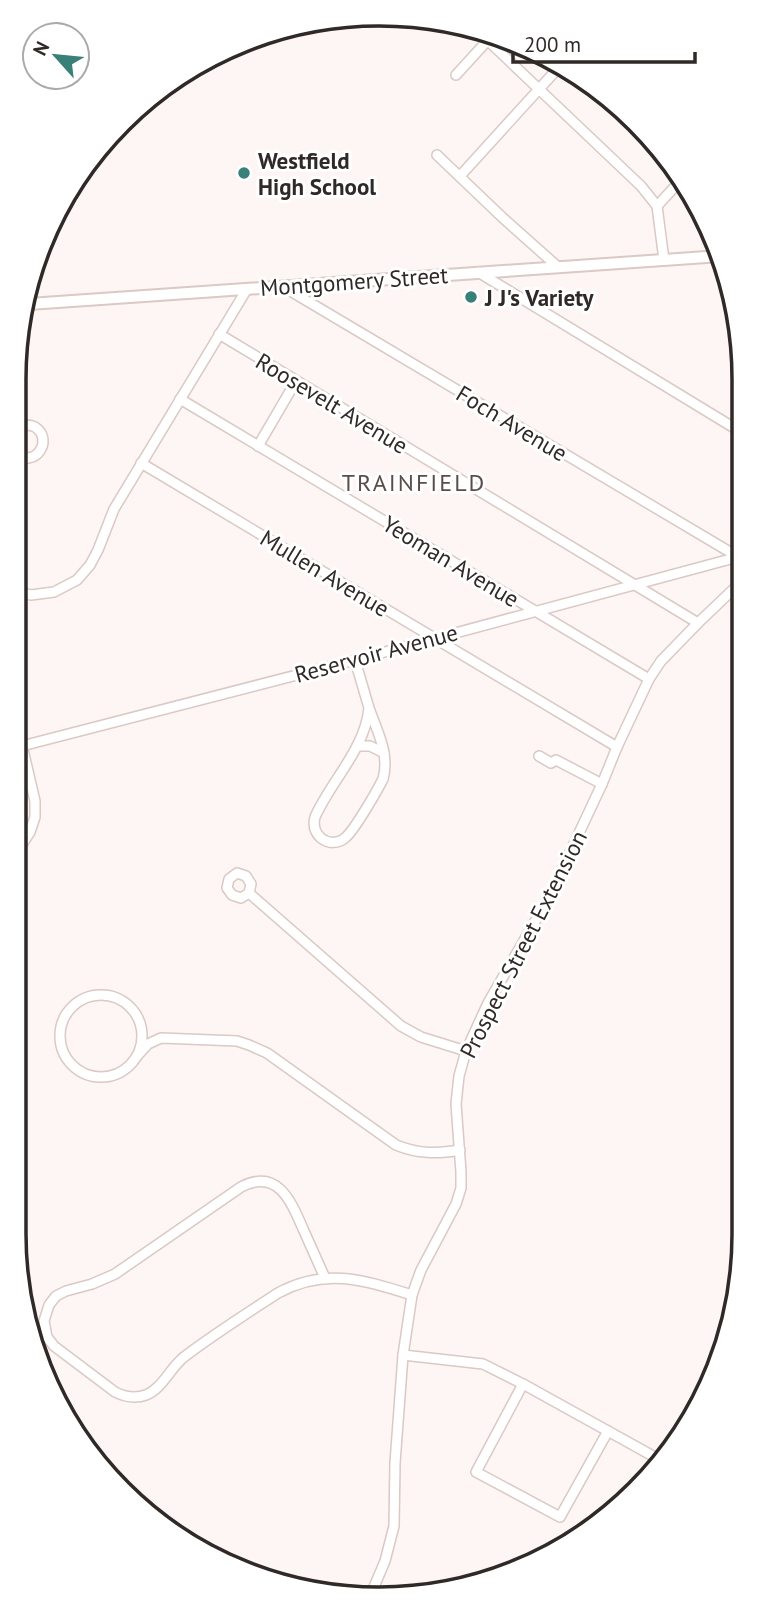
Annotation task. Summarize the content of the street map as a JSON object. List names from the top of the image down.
{
  "streets": {
    "main road": ["Montgomery Street"],
    "street": [
      "Roosevelt Avenue",
      "Foch Avenue",
      "Yeoman Avenue",
      "Mullen Avenue",
      "Reservoir Avenue",
      "Prospect Street Extension"
    ]
  },
  "crossings": [
    ["Montgomery Street", "Foch Avenue"],
    ["Roosevelt Avenue", "Reservoir Avenue"],
    ["Roosevelt Avenue", "Prospect Street Extension"],
    ["Yeoman Avenue", "Reservoir Avenue"],
    ["Yeoman Avenue", "Prospect Street Extension"],
    ["Mullen Avenue", "Reservoir Avenue"],
    ["Mullen Avenue", "Prospect Street Extension"]
  ],
  "districts": ["TRAINFIELD"],
  "places": ["Westfield High School", "J J's Variety"],
  "scale_bar": "200 m",
  "north": "top left"
}
